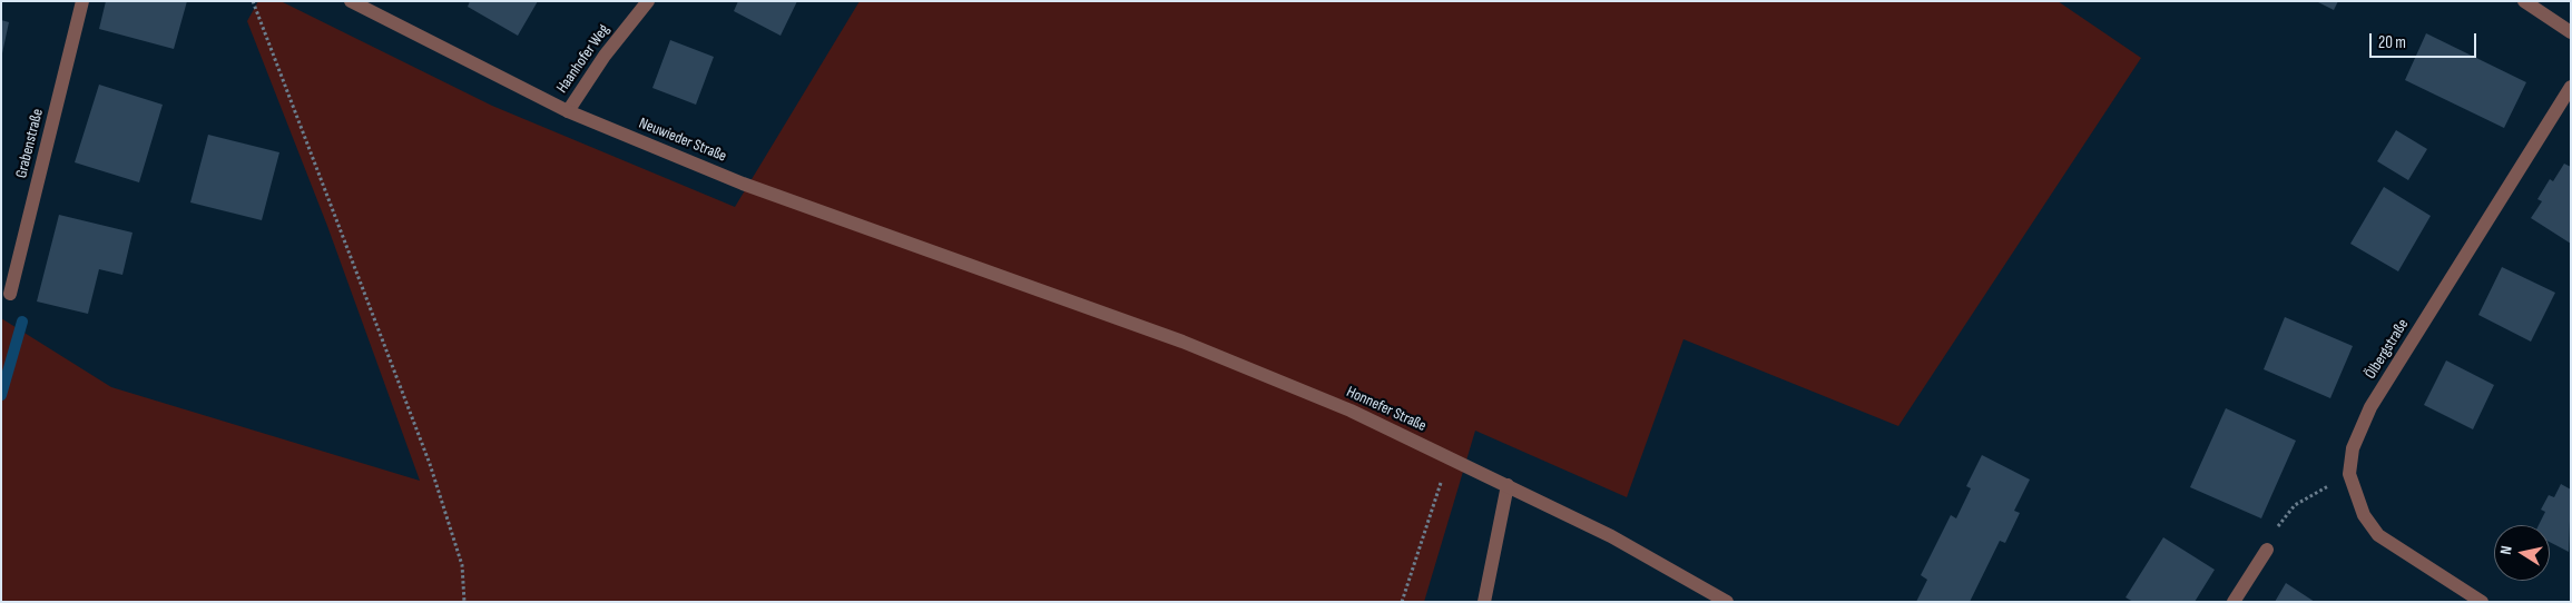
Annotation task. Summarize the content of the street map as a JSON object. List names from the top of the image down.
{
  "streets": {
    "street": [
      "Haanhofer Weg",
      "Neuwieder Straße",
      "Grabenstraße",
      "Ölbergstraße",
      "Honnefer Straße"
    ]
  },
  "crossings": [
    ["Haanhofer Weg", "Neuwieder Straße"],
    ["Neuwieder Straße", "Honnefer Straße"]
  ],
  "scale_bar": "20 m",
  "north": "left"
}
